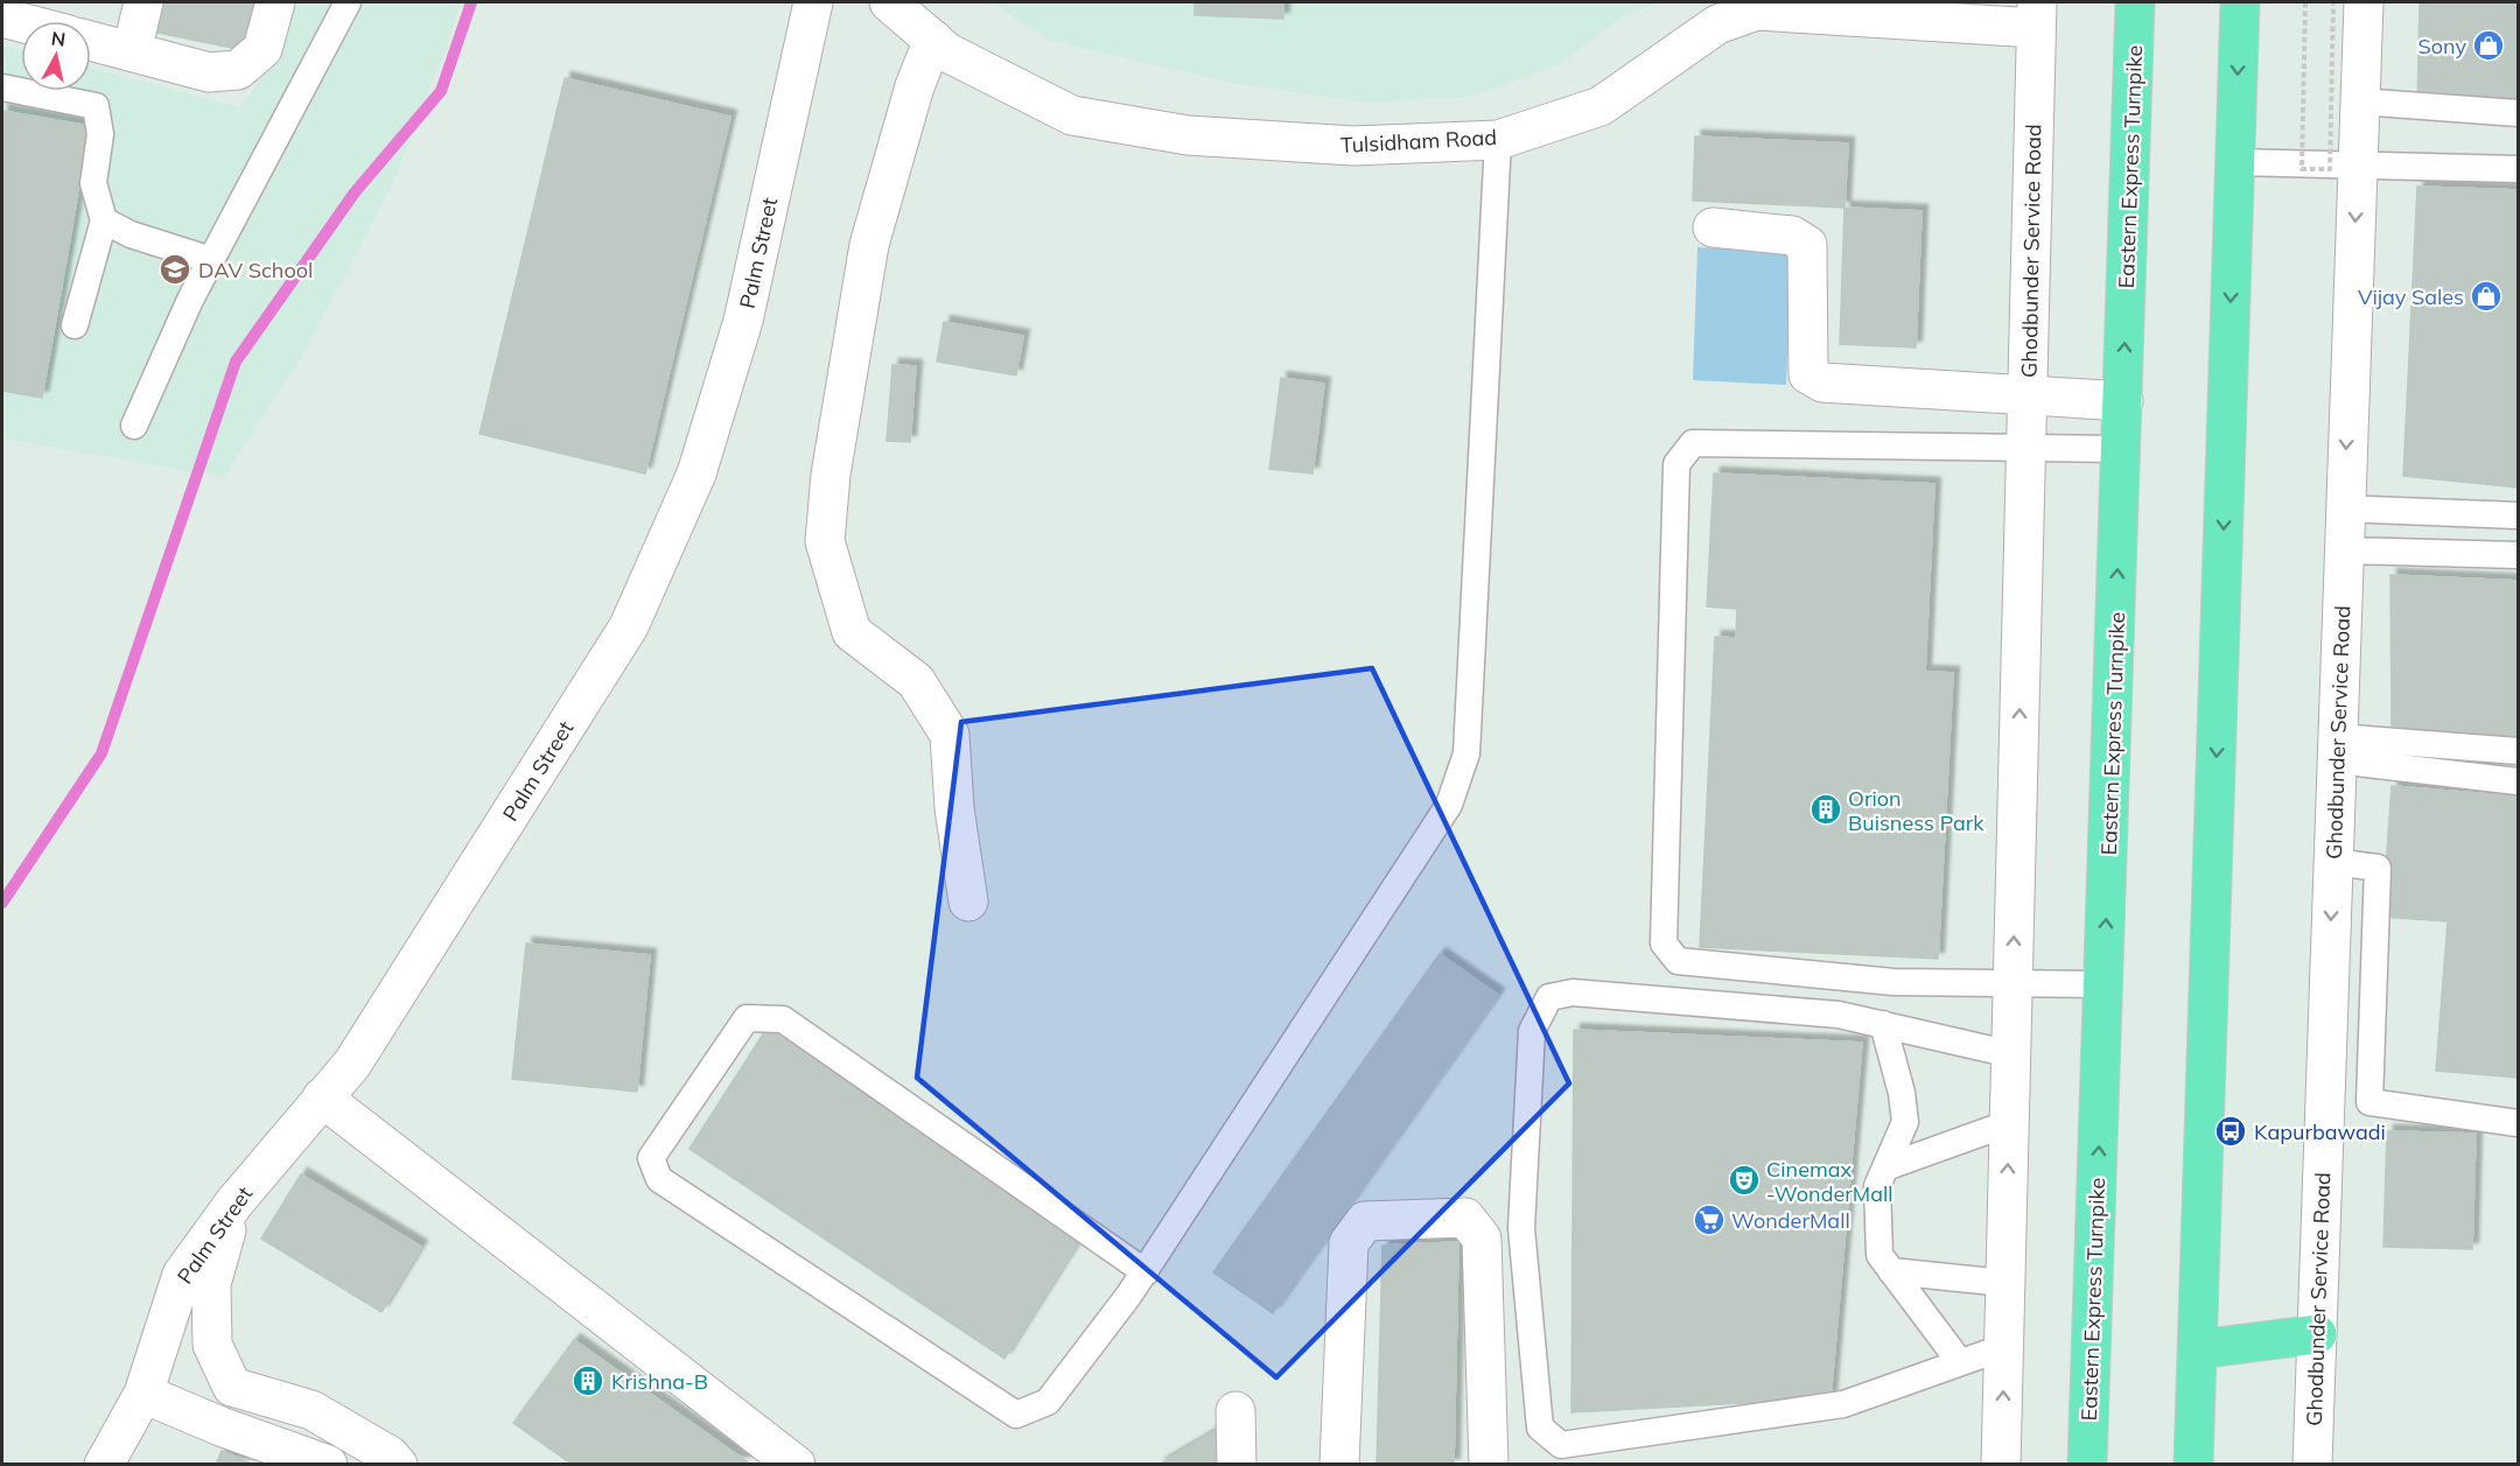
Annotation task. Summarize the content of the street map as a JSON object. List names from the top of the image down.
{
  "streets": {
    "main road": ["Eastern Express Turnpike"],
    "street": ["Tulsidham Road", "Ghodbunder Service Road", "Palm Street"]
  },
  "crossings": [
    ["Tulsidham Road", "Ghodbunder Service Road"]
  ],
  "places": {
    "shop": ["Sony", "Vijay Sales"],
    "school or university": ["DAV School"],
    "building": ["Orion Buisness Park", "Krishna-B"],
    "bus stop": ["Kapurbawadi"],
    "theatre": ["Cinemax -WonderMall"],
    "supermarket": ["WonderMall"]
  },
  "north": "top"
}
